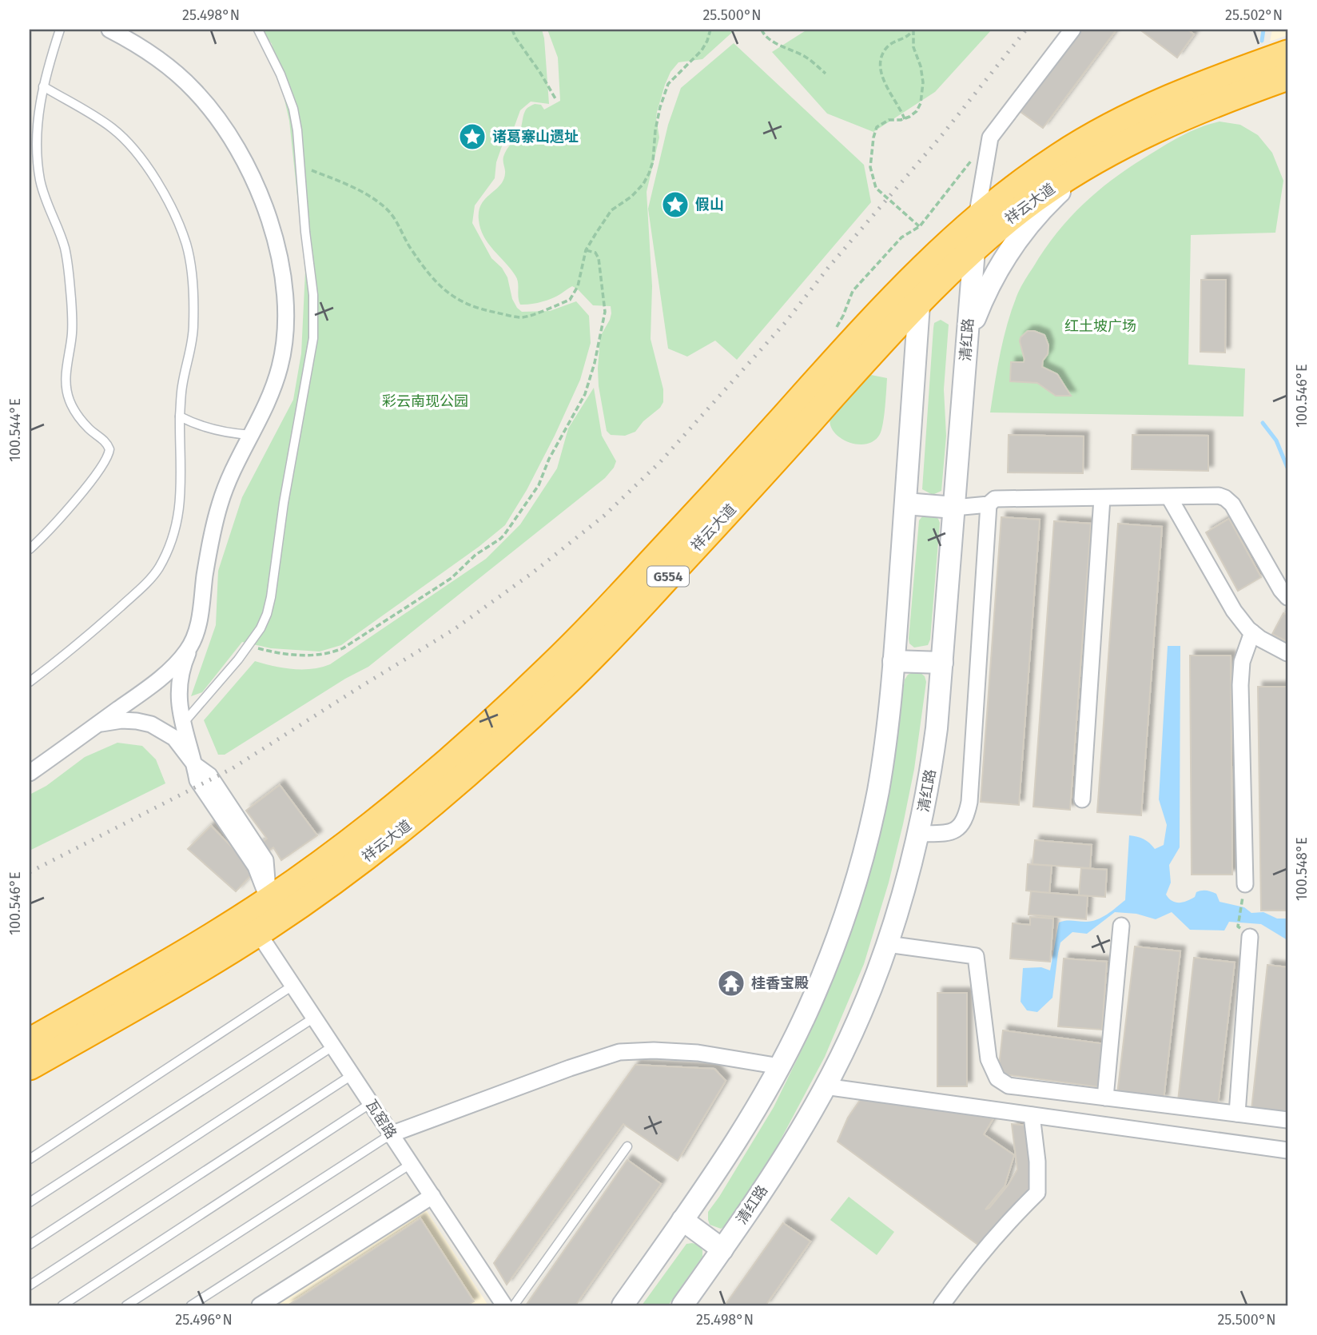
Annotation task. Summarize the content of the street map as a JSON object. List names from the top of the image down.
{
  "streets": {
    "highway": ["祥云大道", "G554"],
    "main road": ["清红路"],
    "street": ["瓦窑路"]
  },
  "crossings": [
    ["祥云大道", "清红路"],
    ["祥云大道", "瓦窑路"]
  ],
  "parks": ["红土坡广场", "彩云南现公园"],
  "places": {
    "place": ["诸葛寨山遗址", "假山"],
    "temple": ["桂香宝殿"]
  },
  "coordinates": [
    "25.498°N",
    "25.500°N",
    "25.502°N",
    "100.546°E",
    "100.544°E",
    "100.548°E",
    "25.496°N"
  ]
}
